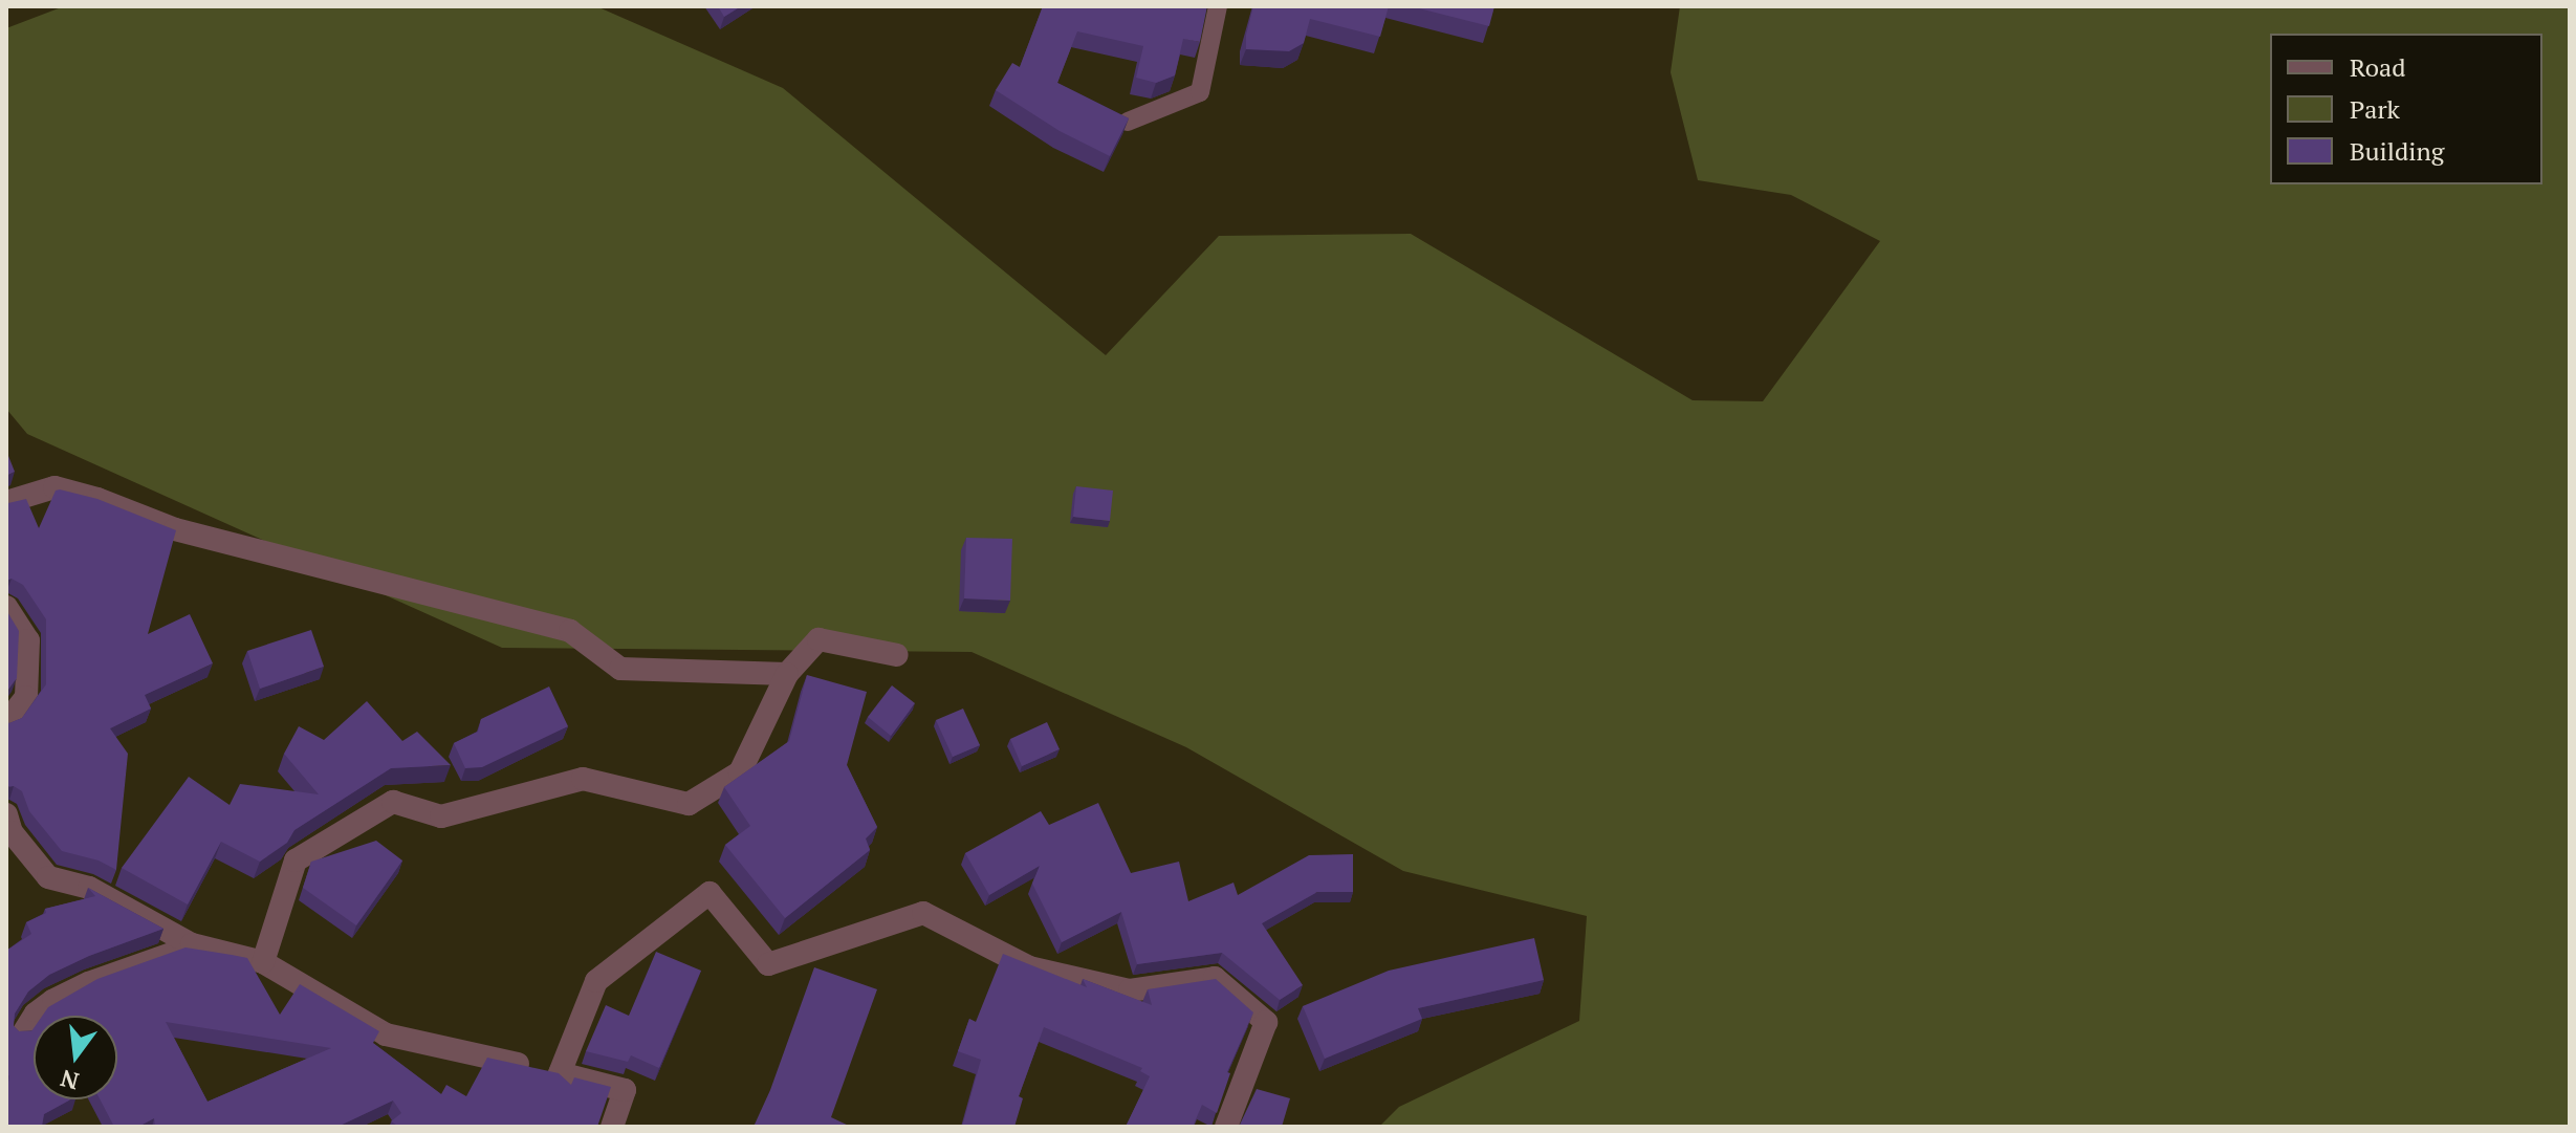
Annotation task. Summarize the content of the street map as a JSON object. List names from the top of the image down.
{
  "legend": ["Road", "Park", "Building"],
  "north": "bottom"
}
